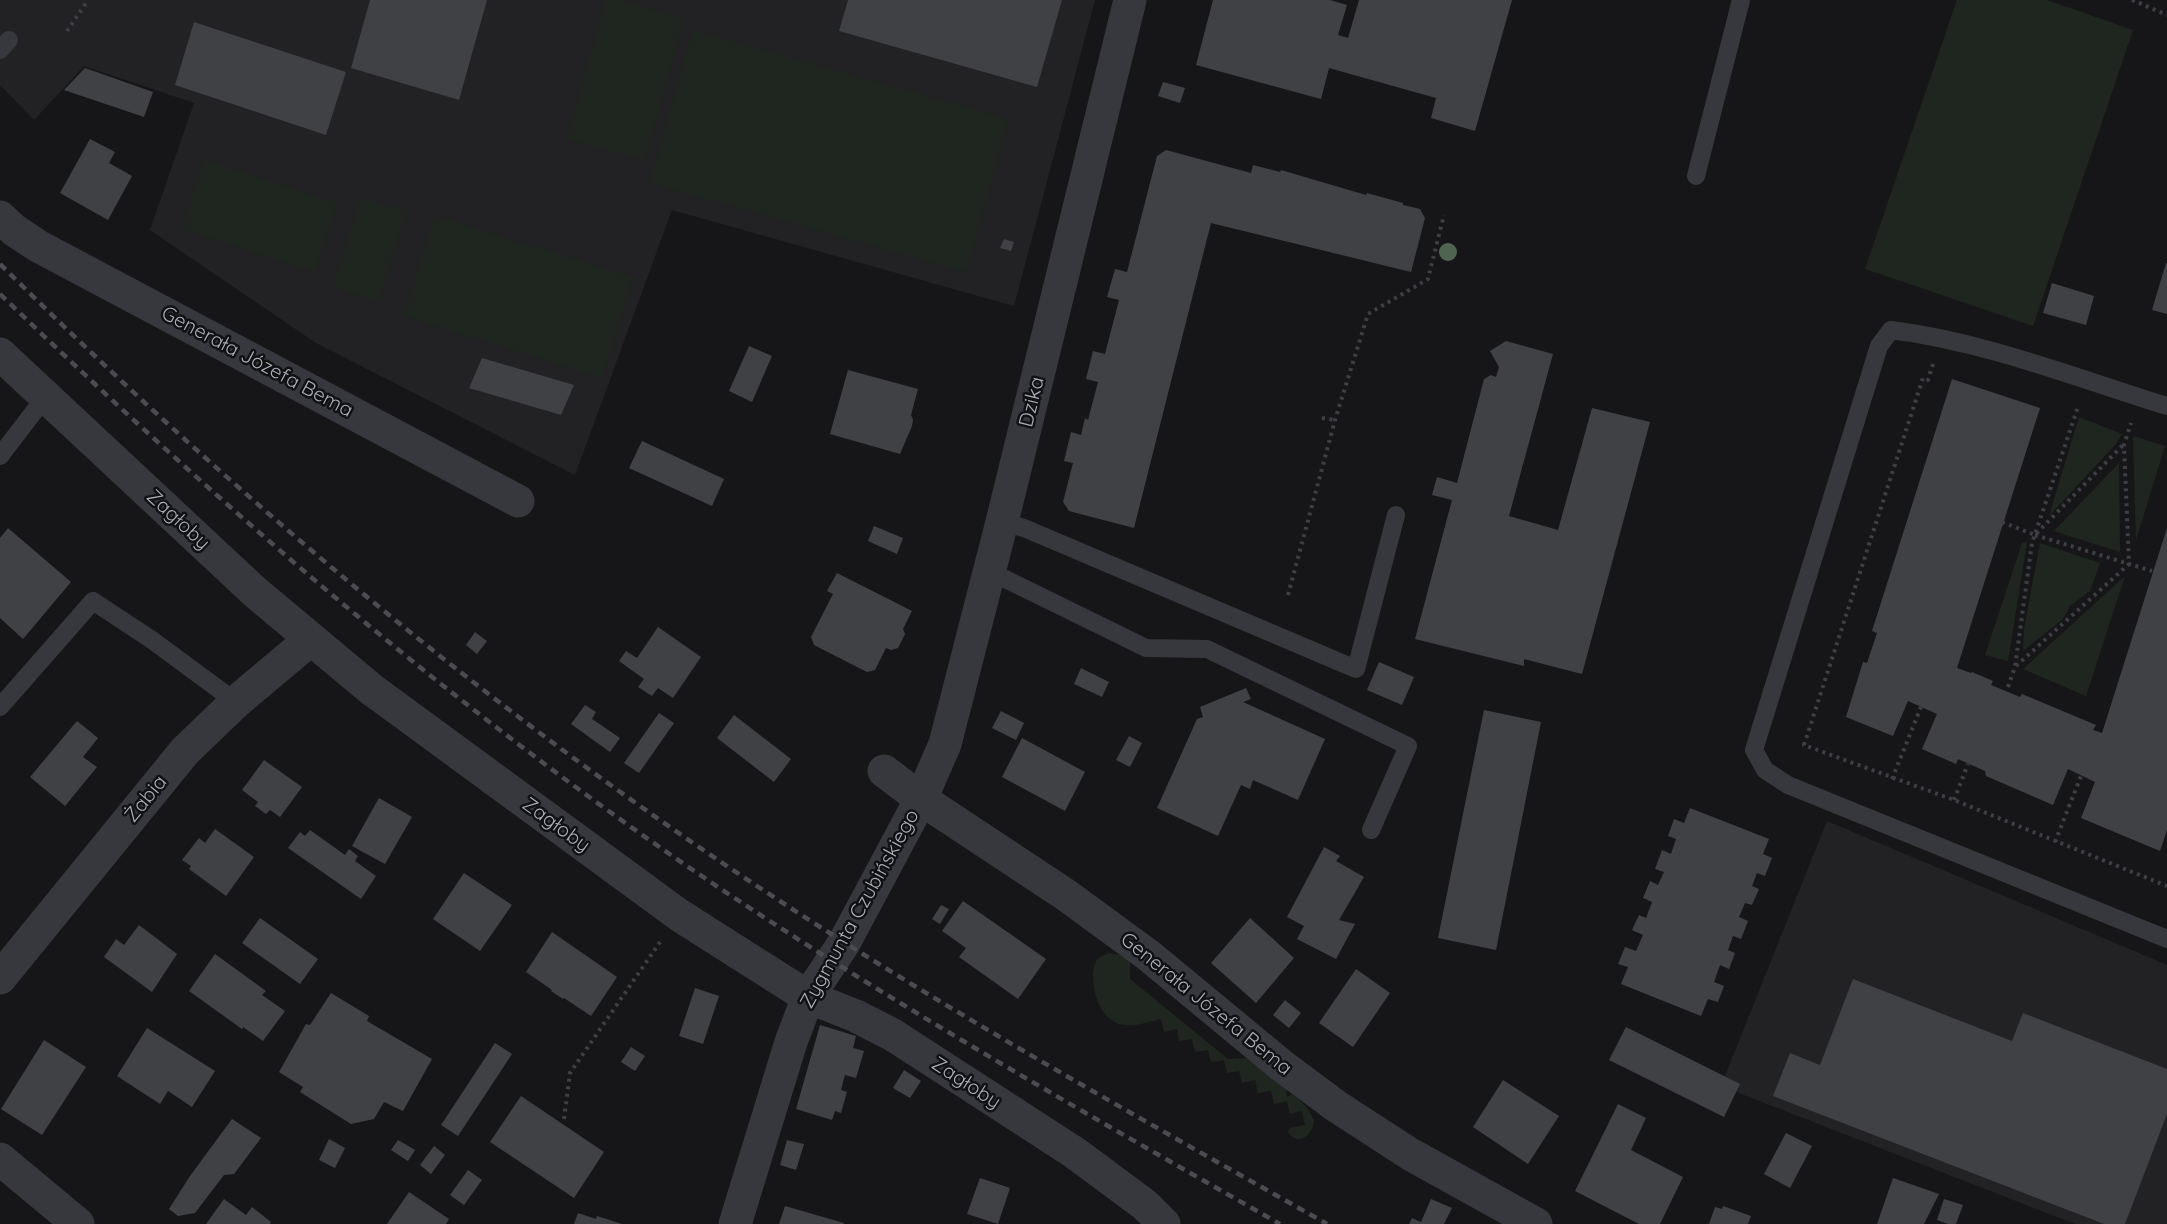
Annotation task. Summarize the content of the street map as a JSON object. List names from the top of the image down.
{
  "streets": {
    "street": [
      "Generała Józefa Bema",
      "Dzika",
      "Zagłoby",
      "Żabia",
      "Zygmunta Czubińskiego"
    ]
  },
  "crossings": [
    ["Generała Józefa Bema", "Dzika"],
    ["Generała Józefa Bema", "Zygmunta Czubińskiego"],
    ["Dzika", "Zygmunta Czubińskiego"],
    ["Zagłoby", "Żabia"],
    ["Zagłoby", "Zygmunta Czubińskiego"]
  ]
}
